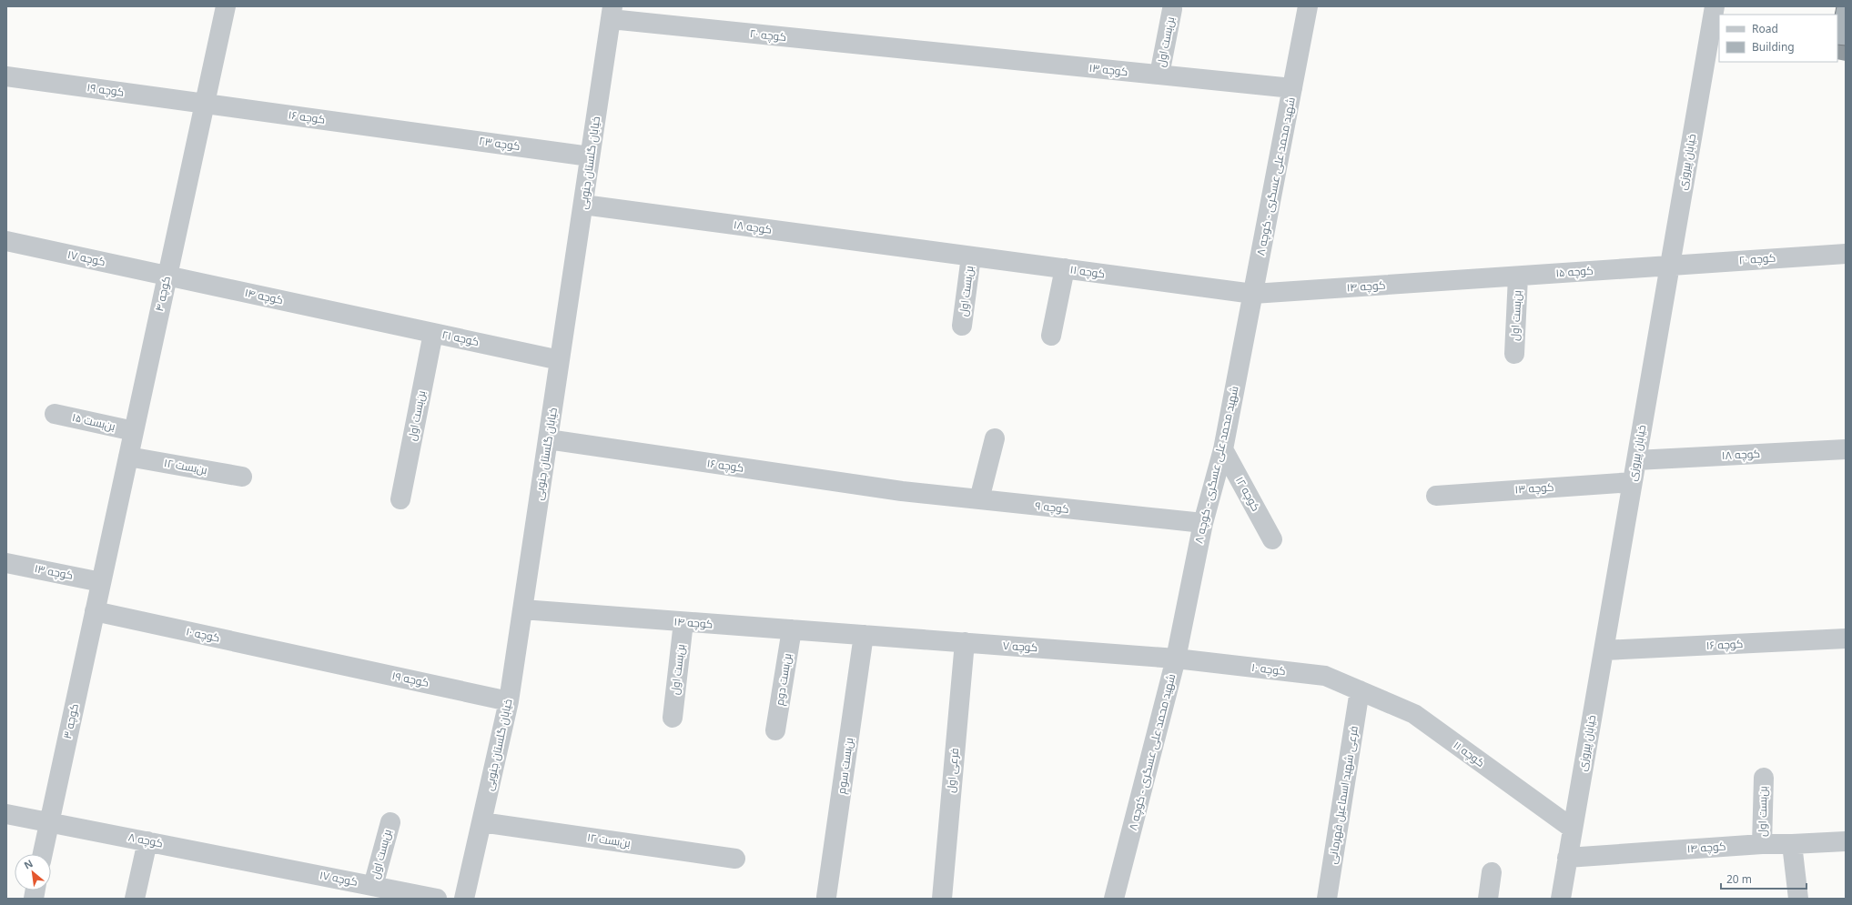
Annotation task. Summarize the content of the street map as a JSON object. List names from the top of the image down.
{
  "streets": {
    "street": [
      "کوچه ۲۰",
      "بن‌بست اول",
      "کوچه ۱۳",
      "کوچه ۱۹",
      "کوچه ۱۶",
      "کوچه ۲۳",
      "خیابان پیروزی",
      "خیابان گلستان جنوبی",
      "شهید محمد علی عسگری - کوچه ۸",
      "کوچه ۱۸",
      "کوچه ۱۷",
      "کوچه ۱۱",
      "کوچه ۱۵",
      "کوچه ۱۴",
      "کوچه ۴",
      "کوچه ۲۱",
      "بن‌بست ۱۵",
      "بن‌بست ۱۲",
      "کوچه ۱۲",
      "کوچه ۹",
      "کوچه ۱۰",
      "کوچه ۷",
      "بن‌بست دوم",
      "کوچه ۳",
      "بن‌بست سوم",
      "فرعی اول",
      "فرعی شهید اسماعیل قهرمانی",
      "کوچه ۸"
    ]
  },
  "crossings": [
    ["کوچه ۲۰", "کوچه ۱۳"],
    ["کوچه ۲۰", "خیابان پیروزی"],
    ["کوچه ۲۰", "خیابان گلستان جنوبی"],
    ["کوچه ۲۰", "کوچه ۱۵"],
    ["بن‌بست اول", "کوچه ۱۳"],
    ["بن‌بست اول", "کوچه ۱۷"],
    ["بن‌بست اول", "کوچه ۱۱"],
    ["بن‌بست اول", "کوچه ۱۵"],
    ["بن‌بست اول", "کوچه ۱۴"],
    ["بن‌بست اول", "کوچه ۲۱"],
    ["کوچه ۱۳", "خیابان پیروزی"],
    ["کوچه ۱۳", "شهید محمد علی عسگری - کوچه ۸"],
    ["کوچه ۱۳", "کوچه ۴"],
    ["کوچه ۱۳", "کوچه ۳"],
    ["کوچه ۱۹", "کوچه ۱۶"],
    ["کوچه ۱۹", "خیابان گلستان جنوبی"],
    ["کوچه ۱۹", "کوچه ۴"],
    ["کوچه ۱۹", "کوچه ۱۰"],
    ["کوچه ۱۶", "کوچه ۲۳"],
    ["کوچه ۱۶", "خیابان پیروزی"],
    ["کوچه ۱۶", "خیابان گلستان جنوبی"],
    ["کوچه ۱۶", "کوچه ۴"],
    ["کوچه ۱۶", "کوچه ۹"],
    ["کوچه ۲۳", "خیابان گلستان جنوبی"],
    ["خیابان پیروزی", "کوچه ۱۸"],
    ["خیابان پیروزی", "کوچه ۱۱"],
    ["خیابان پیروزی", "کوچه ۱۵"],
    ["خیابان پیروزی", "کوچه ۱۴"],
    ["خیابان گلستان جنوبی", "کوچه ۱۸"],
    ["خیابان گلستان جنوبی", "کوچه ۱۴"],
    ["خیابان گلستان جنوبی", "کوچه ۲۱"],
    ["خیابان گلستان جنوبی", "بن‌بست ۱۲"],
    ["شهید محمد علی عسگری - کوچه ۸", "کوچه ۱۱"],
    ["شهید محمد علی عسگری - کوچه ۸", "کوچه ۱۴"],
    ["شهید محمد علی عسگری - کوچه ۸", "کوچه ۱۲"],
    ["شهید محمد علی عسگری - کوچه ۸", "کوچه ۹"],
    ["شهید محمد علی عسگری - کوچه ۸", "کوچه ۱۰"],
    ["شهید محمد علی عسگری - کوچه ۸", "کوچه ۷"],
    ["کوچه ۱۸", "کوچه ۱۱"],
    ["کوچه ۱۷", "کوچه ۱۴"],
    ["کوچه ۱۷", "کوچه ۴"],
    ["کوچه ۱۷", "کوچه ۸"],
    ["کوچه ۱۱", "کوچه ۱۴"],
    ["کوچه ۱۱", "کوچه ۱۰"],
    ["کوچه ۱۱", "فرعی شهید اسماعیل قهرمانی"],
    ["کوچه ۱۵", "کوچه ۱۴"],
    ["کوچه ۱۴", "کوچه ۴"],
    ["کوچه ۱۴", "کوچه ۲۱"],
    ["کوچه ۱۴", "کوچه ۷"],
    ["کوچه ۱۴", "بن‌بست دوم"],
    ["کوچه ۱۴", "بن‌بست سوم"],
    ["کوچه ۴", "بن‌بست ۱۵"],
    ["کوچه ۴", "بن‌بست ۱۲"],
    ["کوچه ۴", "کوچه ۳"],
    ["کوچه ۱۰", "کوچه ۷"],
    ["کوچه ۱۰", "کوچه ۳"],
    ["کوچه ۱۰", "فرعی شهید اسماعیل قهرمانی"],
    ["کوچه ۷", "بن‌بست سوم"],
    ["کوچه ۷", "فرعی اول"],
    ["کوچه ۳", "کوچه ۸"]
  ],
  "legend": ["Road", "Building"],
  "scale_bar": "20 m",
  "north": "top left"
}
